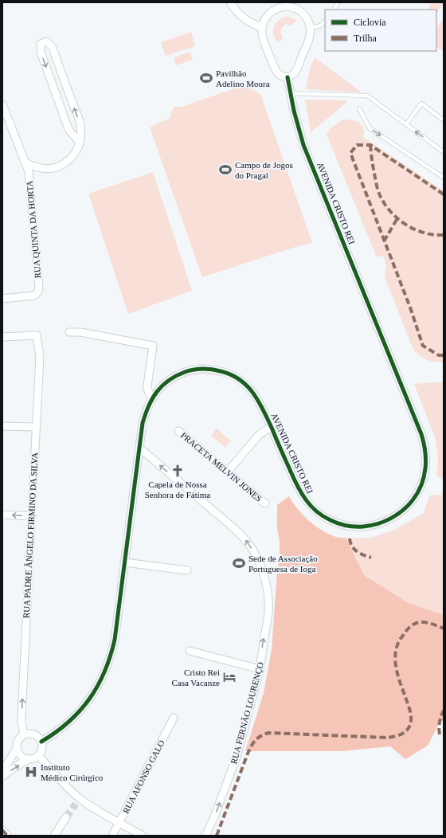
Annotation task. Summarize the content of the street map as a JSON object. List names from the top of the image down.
{
  "streets": {
    "street": [
      "AVENIDA CRISTO REI",
      "RUA QUINTA DA HORTA",
      "PRACETA MELVIN JONES",
      "RUA PADRE ÂNGELO FIRMINO DA SILVA",
      "RUA FERNÃO LOURENÇO",
      "RUA AFONSO GALO"
    ]
  },
  "crossings": [
    ["AVENIDA CRISTO REI", "RUA PADRE ÂNGELO FIRMINO DA SILVA"],
    ["AVENIDA CRISTO REI", "RUA FERNÃO LOURENÇO"]
  ],
  "one_way": ["RUA PADRE ÂNGELO FIRMINO DA SILVA", "RUA FERNÃO LOURENÇO"],
  "places": {
    "sports": ["Pavilhão Adelino Moura", "Campo de Jogos do Pragal", "Sede de Associação Portuguesa de Ioga"],
    "church": ["Capela de Nossa Senhora de Fátima"],
    "hotel": ["Cristo Rei Casa Vacanze"],
    "hospital": ["Instituto Médico Cirúrgico"]
  },
  "legend": ["Ciclovia", "Trilha"]
}
